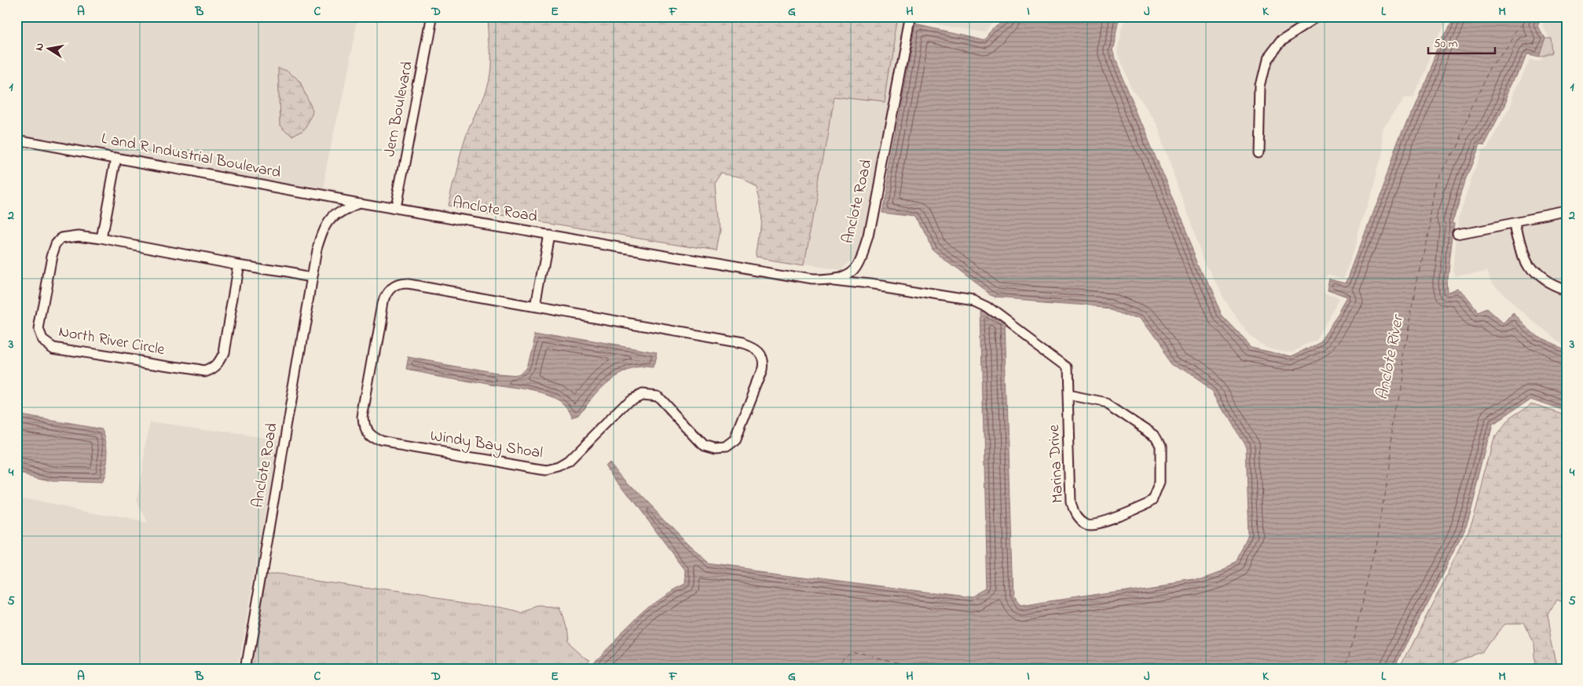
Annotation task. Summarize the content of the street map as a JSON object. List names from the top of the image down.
{
  "streets": {
    "street": [
      "Jern Boulevard",
      "L and R Industrial Boulevard",
      "Anclote Road",
      "North River Circle",
      "Windy Bay Shoal",
      "Marina Drive"
    ]
  },
  "crossings": [
    ["Jern Boulevard", "Anclote Road"],
    ["L and R Industrial Boulevard", "Anclote Road"],
    ["Anclote Road", "North River Circle"],
    ["Anclote Road", "Marina Drive"]
  ],
  "water": ["Anclote River"],
  "scale_bar": "50 m",
  "north": "left",
  "grid": {
    "columns": [
      "A",
      "B",
      "C",
      "D",
      "E",
      "F",
      "G",
      "H",
      "I",
      "J",
      "K",
      "L",
      "M"
    ],
    "rows": [
      "1",
      "2",
      "3",
      "4",
      "5"
    ]
  }
}
